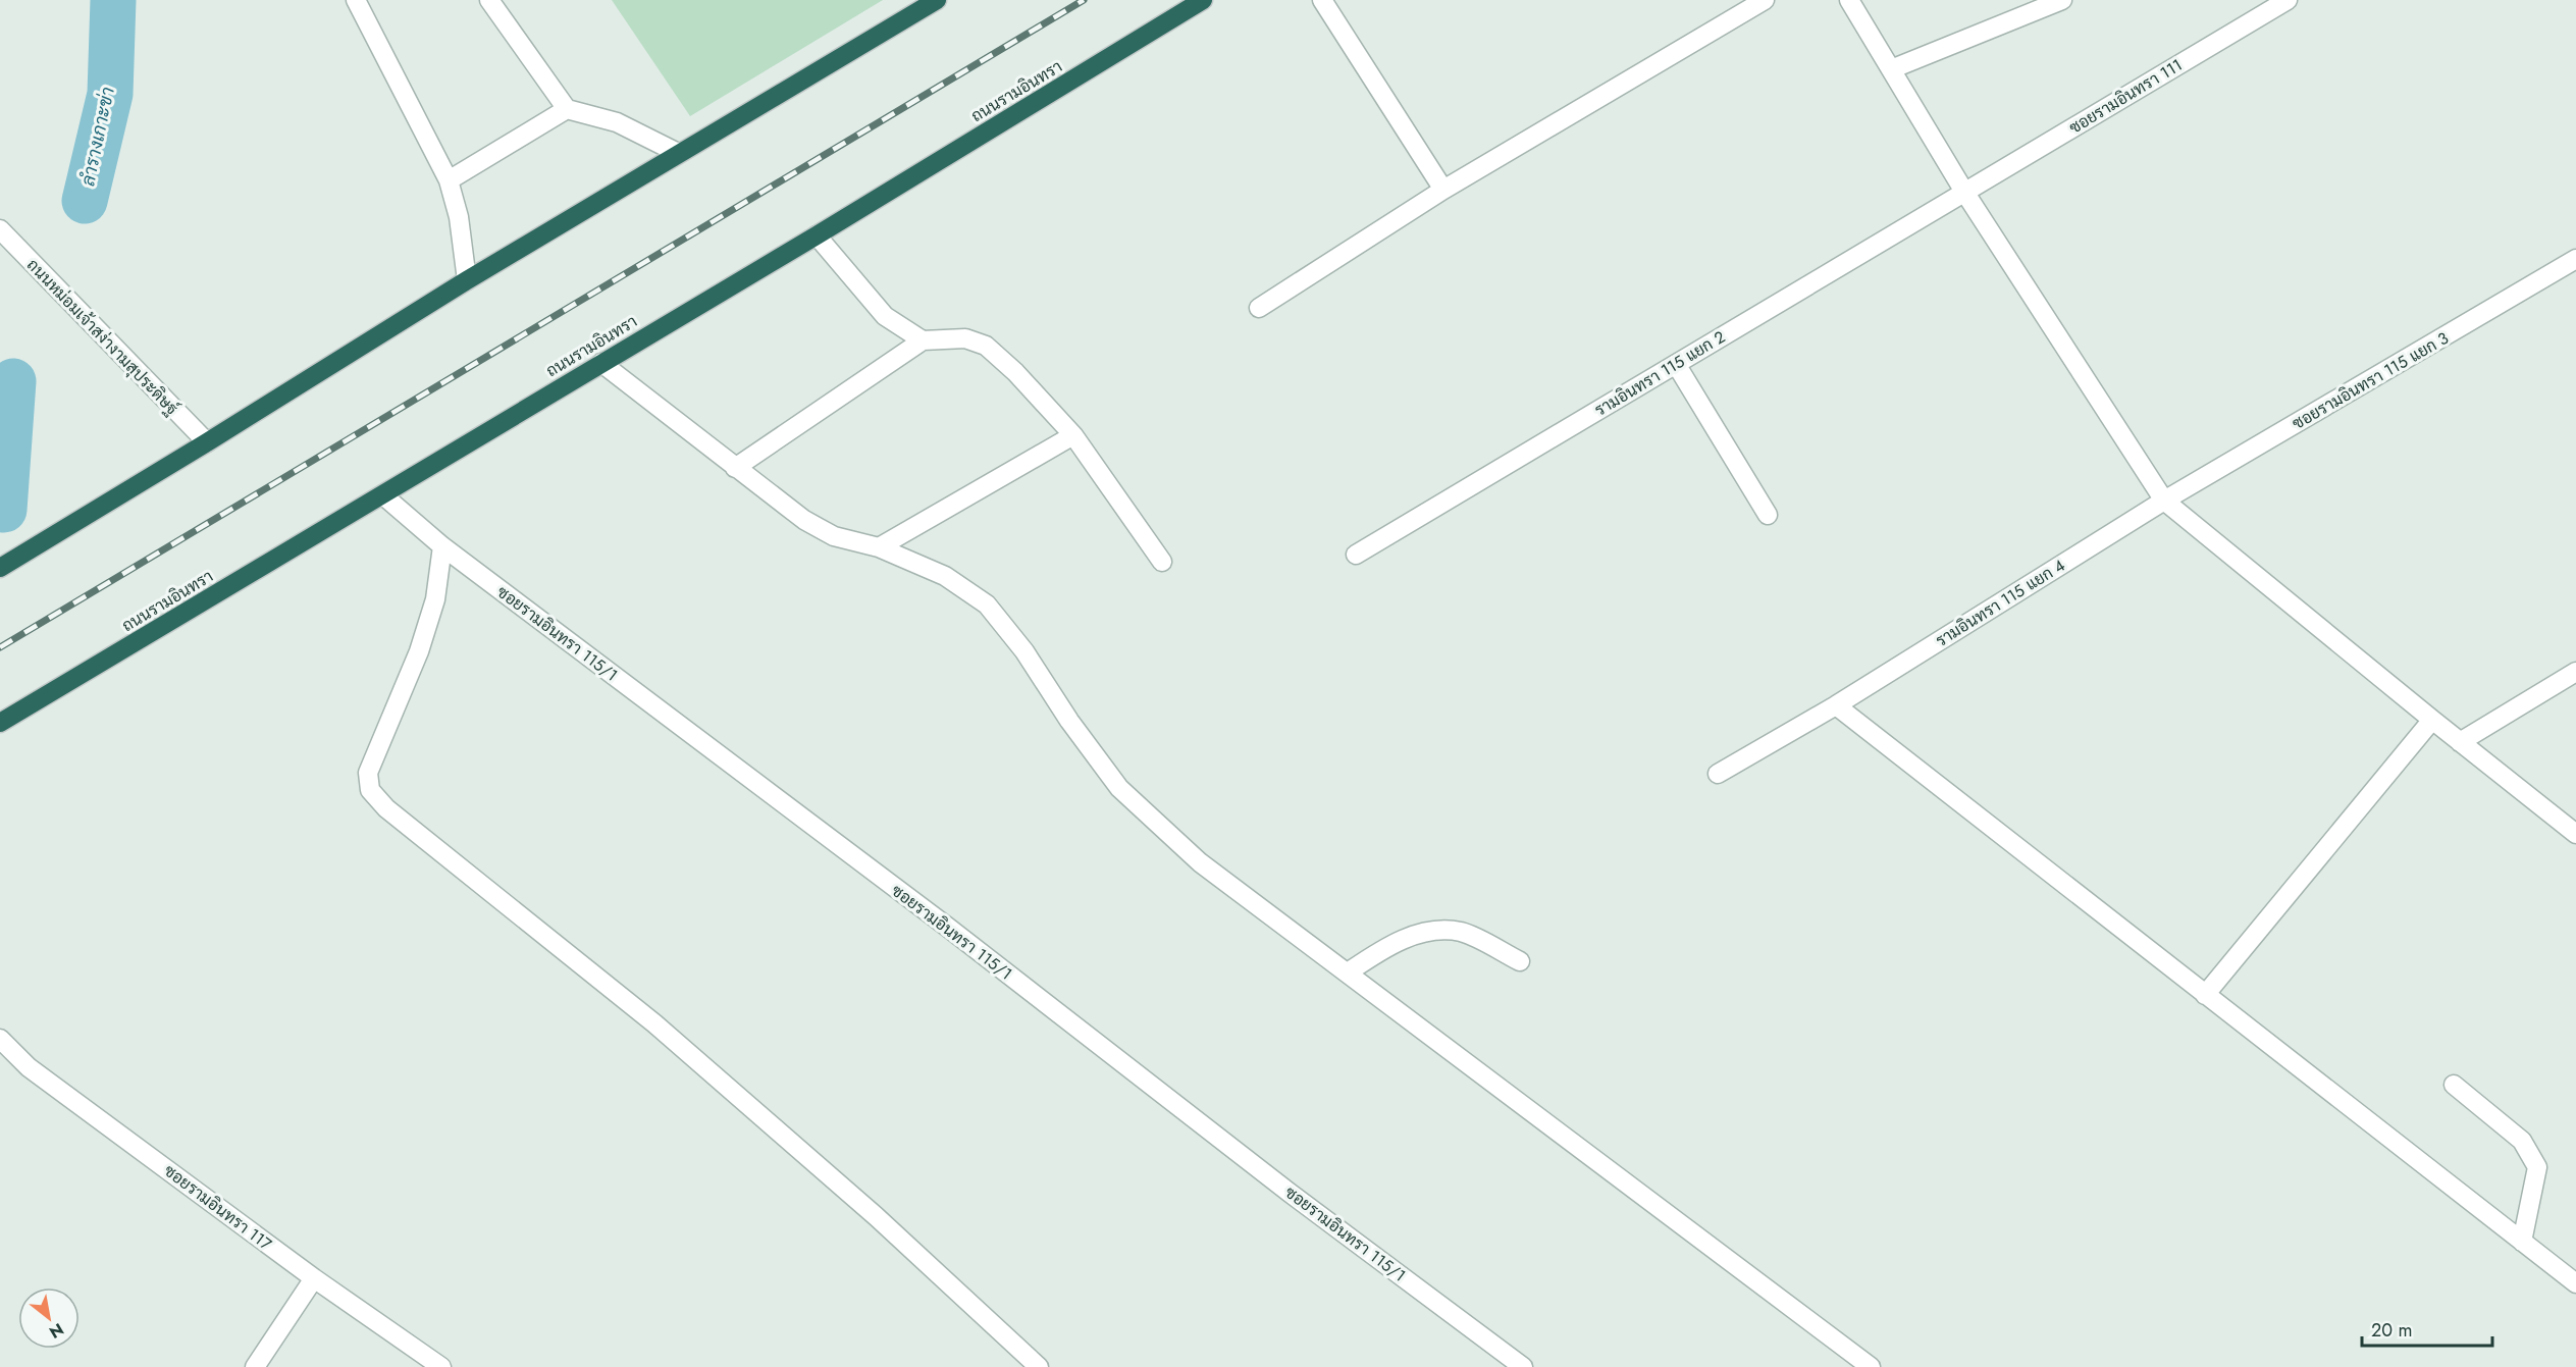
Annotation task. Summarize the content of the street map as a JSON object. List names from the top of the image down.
{
  "streets": {
    "highway": ["ถนนรามอินทรา"],
    "street": [
      "ซอยรามอินทรา 111",
      "ถนนหม่อมเจ้าสง่างามสุประดิษฐ์",
      "รามอินทรา 115 แยก 2",
      "ซอยรามอินทรา 115 แยก 3",
      "รามอินทรา 115 แยก 4",
      "ซอยรามอินทรา 115/1",
      "ซอยรามอินทรา 117"
    ]
  },
  "crossings": [
    ["ถนนรามอินทรา", "ซอยรามอินทรา 115/1"],
    ["ซอยรามอินทรา 111", "รามอินทรา 115 แยก 2"],
    ["ซอยรามอินทรา 115 แยก 3", "รามอินทรา 115 แยก 4"]
  ],
  "water": ["ลำรางเกาะข่า"],
  "scale_bar": "20 m",
  "north": "bottom right"
}
